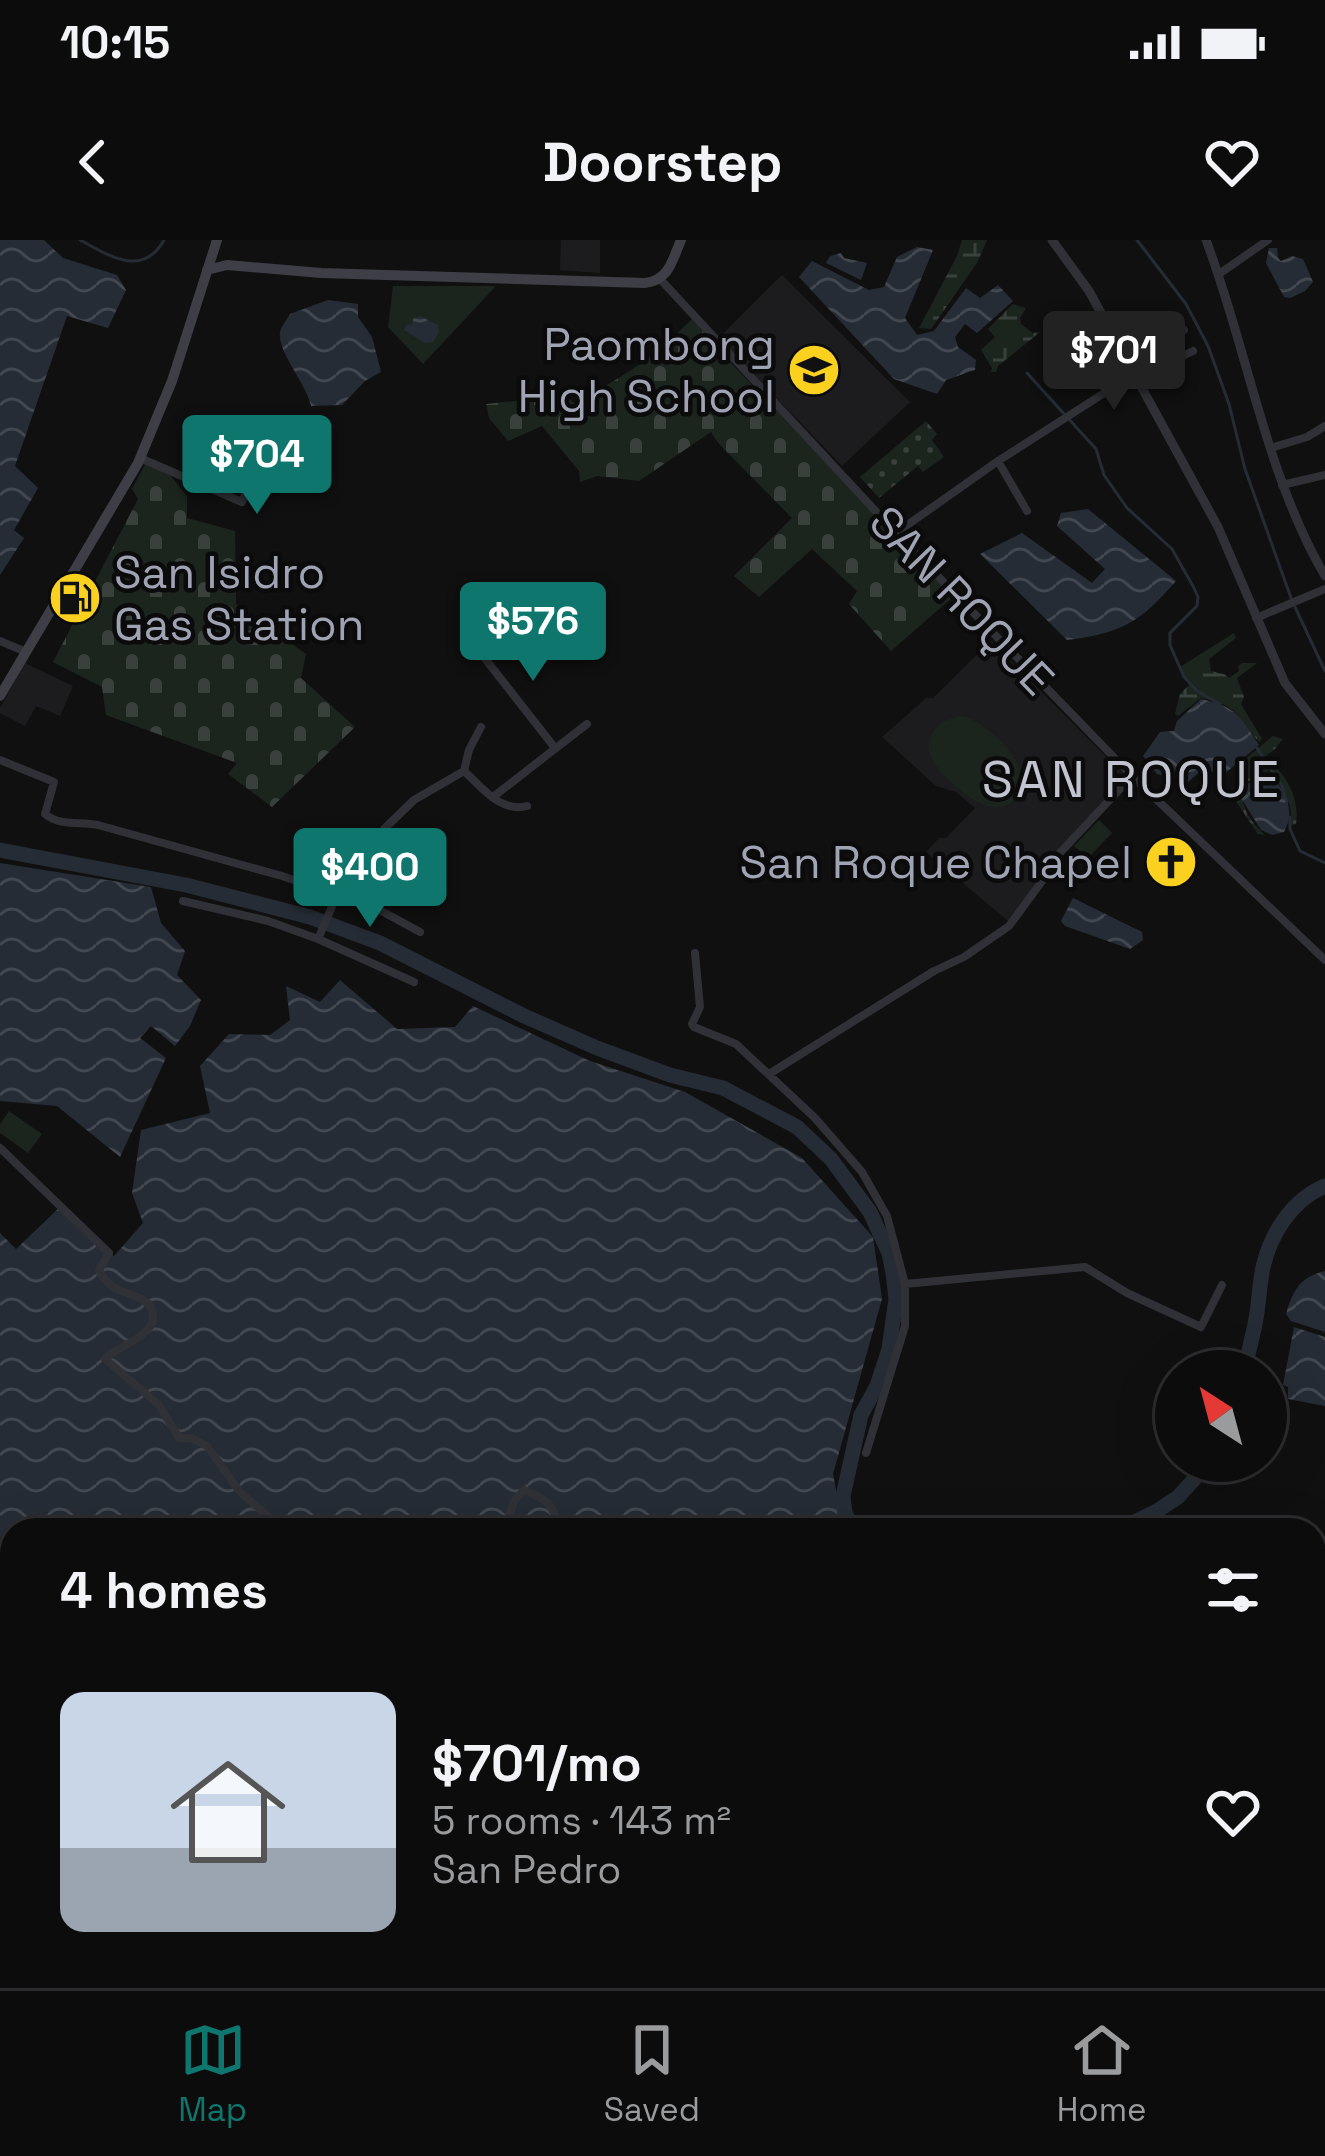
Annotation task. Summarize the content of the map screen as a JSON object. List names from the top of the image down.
{
  "streets": {
    "street": ["SAN ROQUE"]
  },
  "districts": ["SAN ROQUE"],
  "places": {
    "school or university": ["Paombong High School"],
    "fuel station": ["San Isidro Gas Station"],
    "church": ["San Roque Chapel"]
  },
  "north": "top left",
  "page": {
    "status": "10:15",
    "header": "Doorstep",
    "price": [
      "$701",
      "$704",
      "$576",
      "$400"
    ],
    "heading": "4 homes",
    "list": [
      {
        "name": "$701/mo",
        "note": "5 rooms · 143 m² · San Pedro"
      }
    ],
    "tabs": ["Map", "Saved", "Home"]
  }
}
